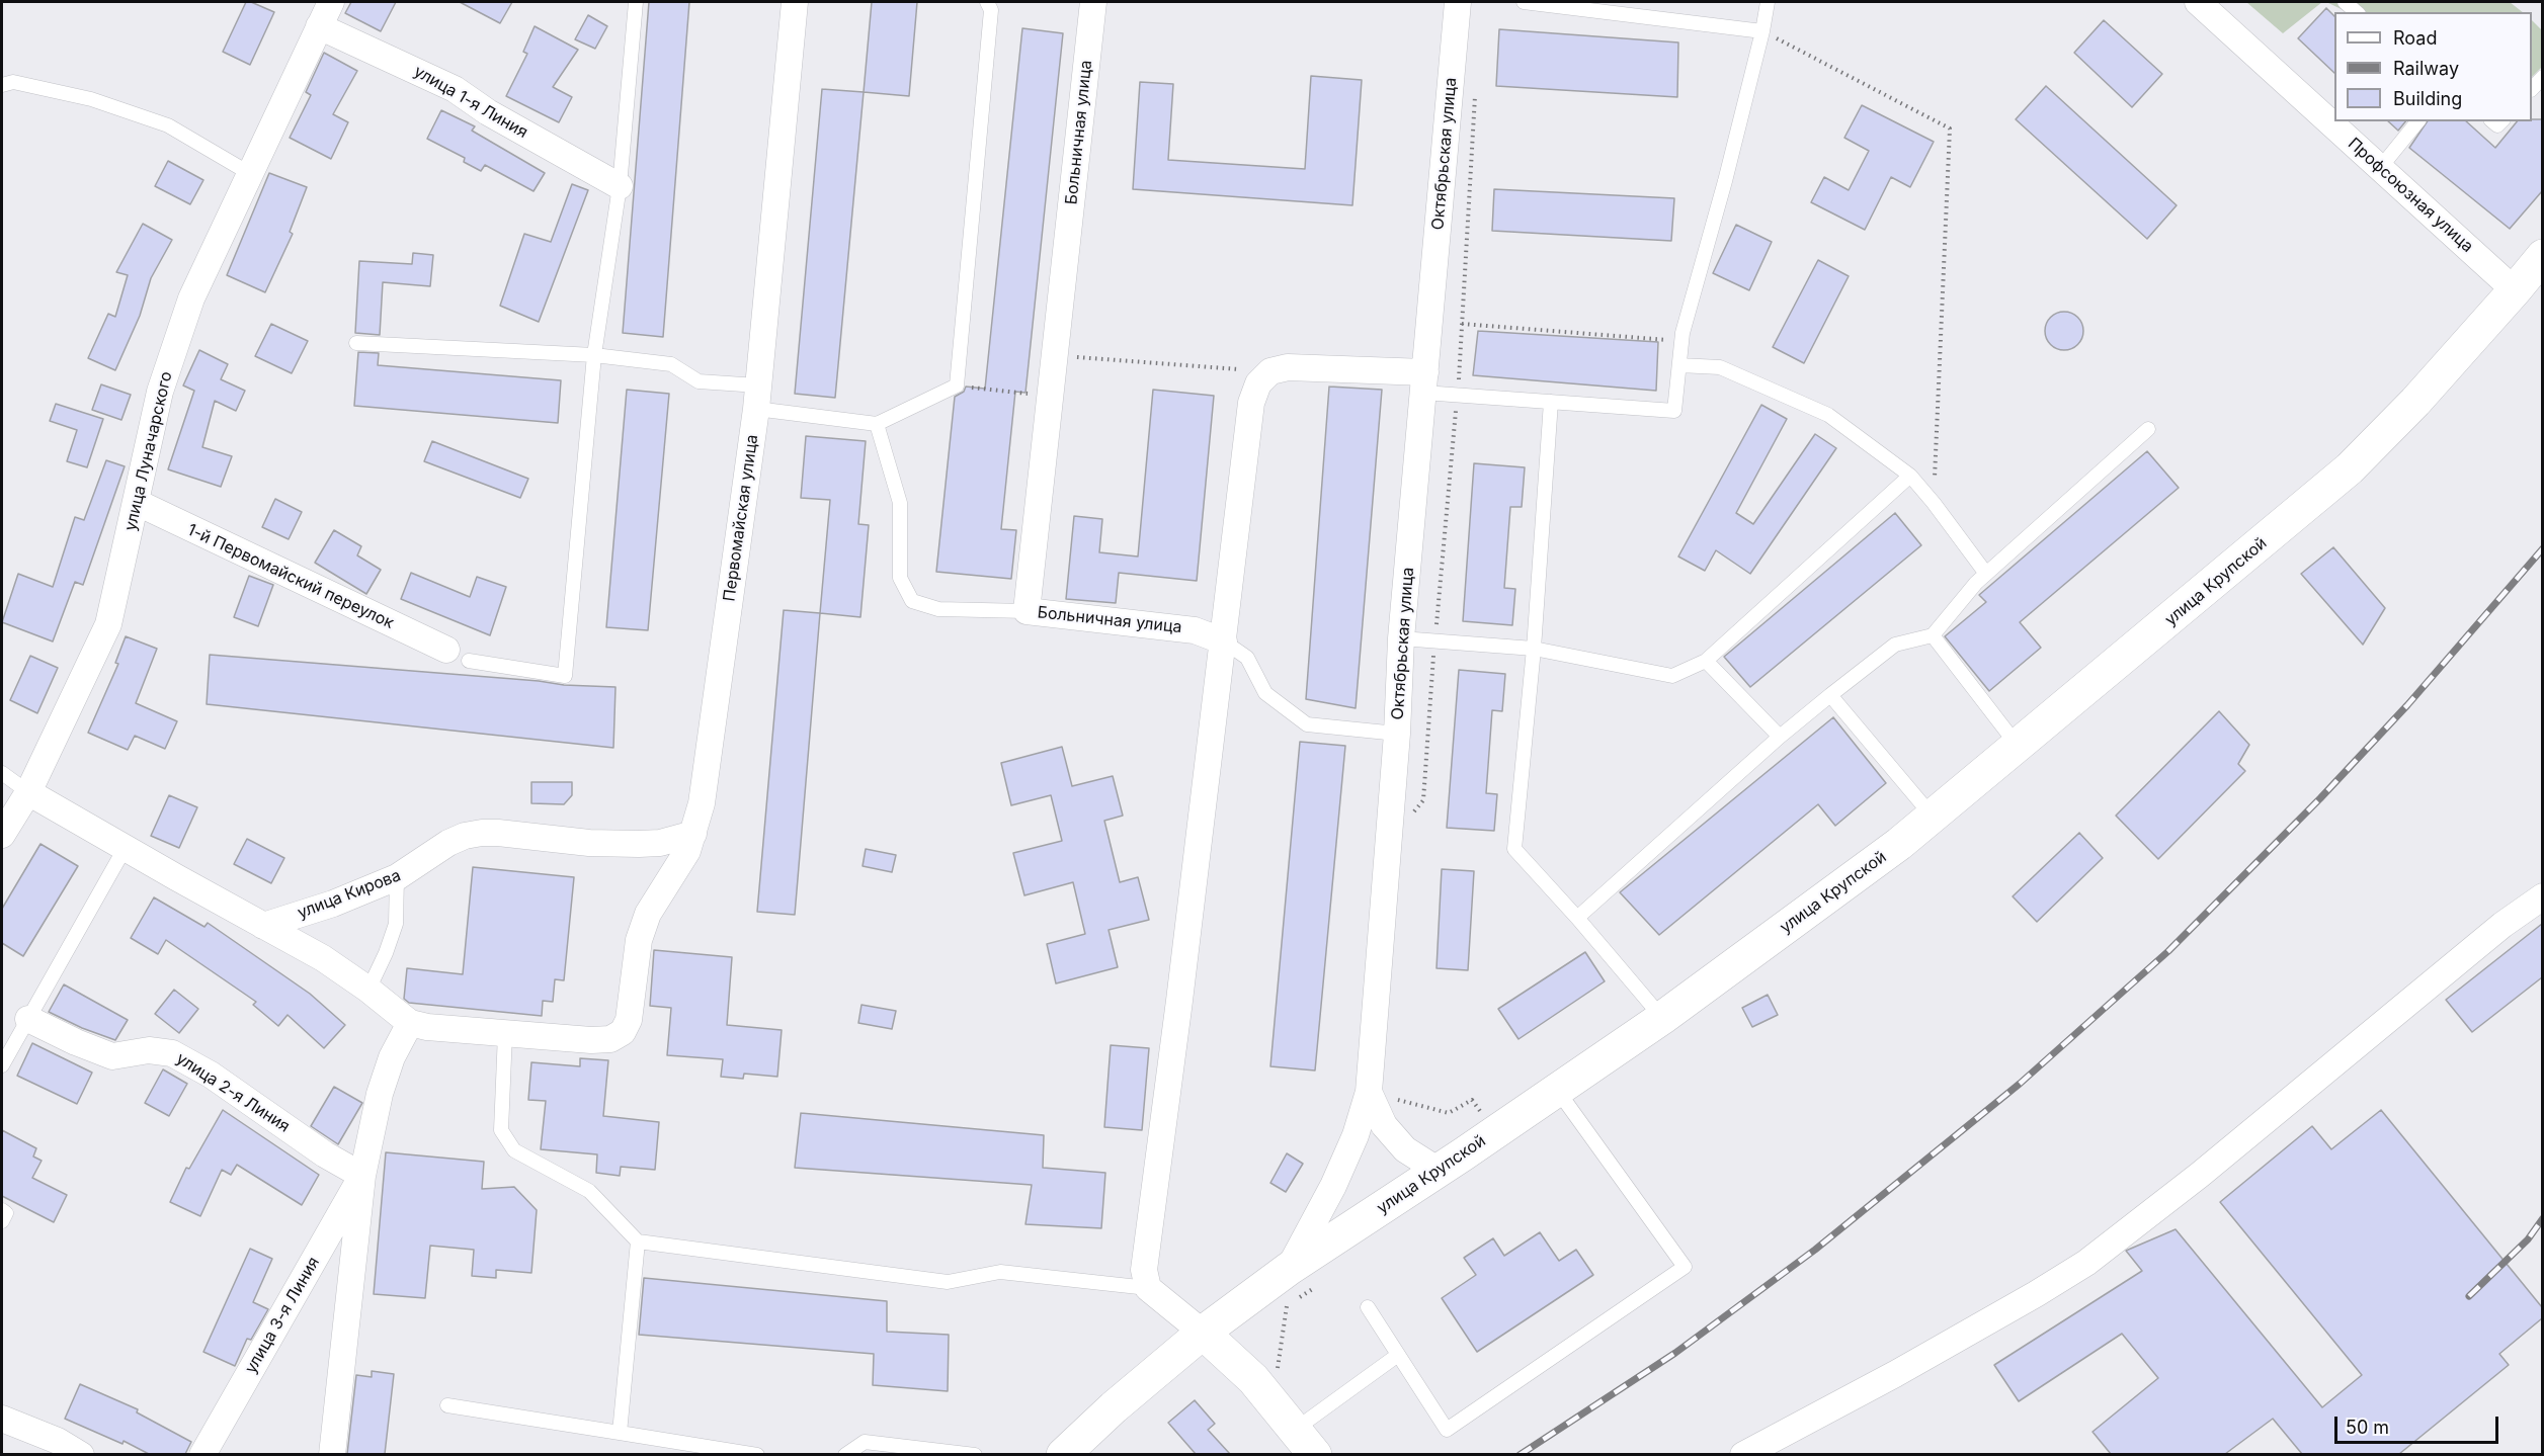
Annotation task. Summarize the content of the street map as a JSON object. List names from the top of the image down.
{
  "streets": {
    "street": [
      "улица 1-я Линия",
      "Больничная улица",
      "Октябрьская улица",
      "Профсоюзная улица",
      "улица Луначарского",
      "Первомайская улица",
      "1-й Первомайский переулок",
      "улица Крупской",
      "улица Кирова",
      "улица 2-я Линия",
      "улица 3-я Линия"
    ]
  },
  "crossings": [
    ["улица 1-я Линия", "улица Луначарского"],
    ["Октябрьская улица", "улица Крупской"],
    ["Профсоюзная улица", "улица Крупской"],
    ["улица Луначарского", "1-й Первомайский переулок"],
    ["Первомайская улица", "улица Кирова"],
    ["улица 2-я Линия", "улица 3-я Линия"]
  ],
  "legend": ["Road", "Railway", "Building"],
  "scale_bar": "50 m"
}
